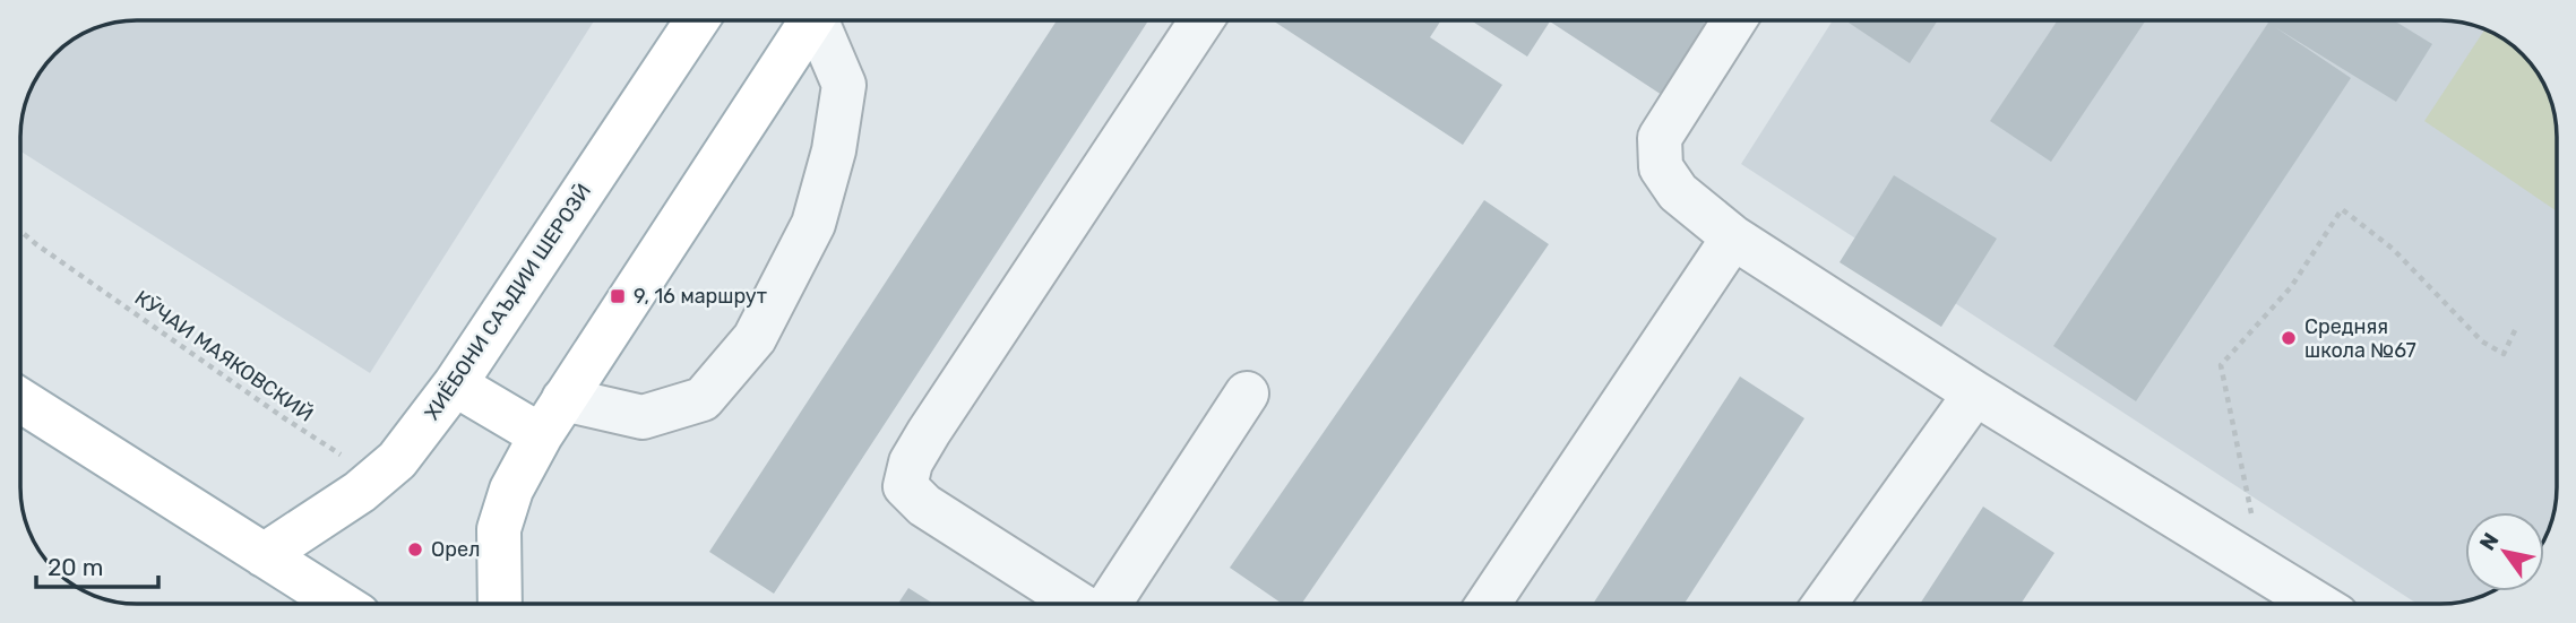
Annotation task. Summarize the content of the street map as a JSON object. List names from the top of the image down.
{
  "streets": {
    "main road": ["ХИЁБОНИ САЪДИИ ШЕРОЗӢ"],
    "path": ["КӮЧАИ МАЯКОВСКИЙ"]
  },
  "places": {
    "transit": ["9, 16 маршрут"],
    "other": ["Средняя школа №67", "Орел"]
  },
  "scale_bar": "20 m",
  "north": "top left"
}
